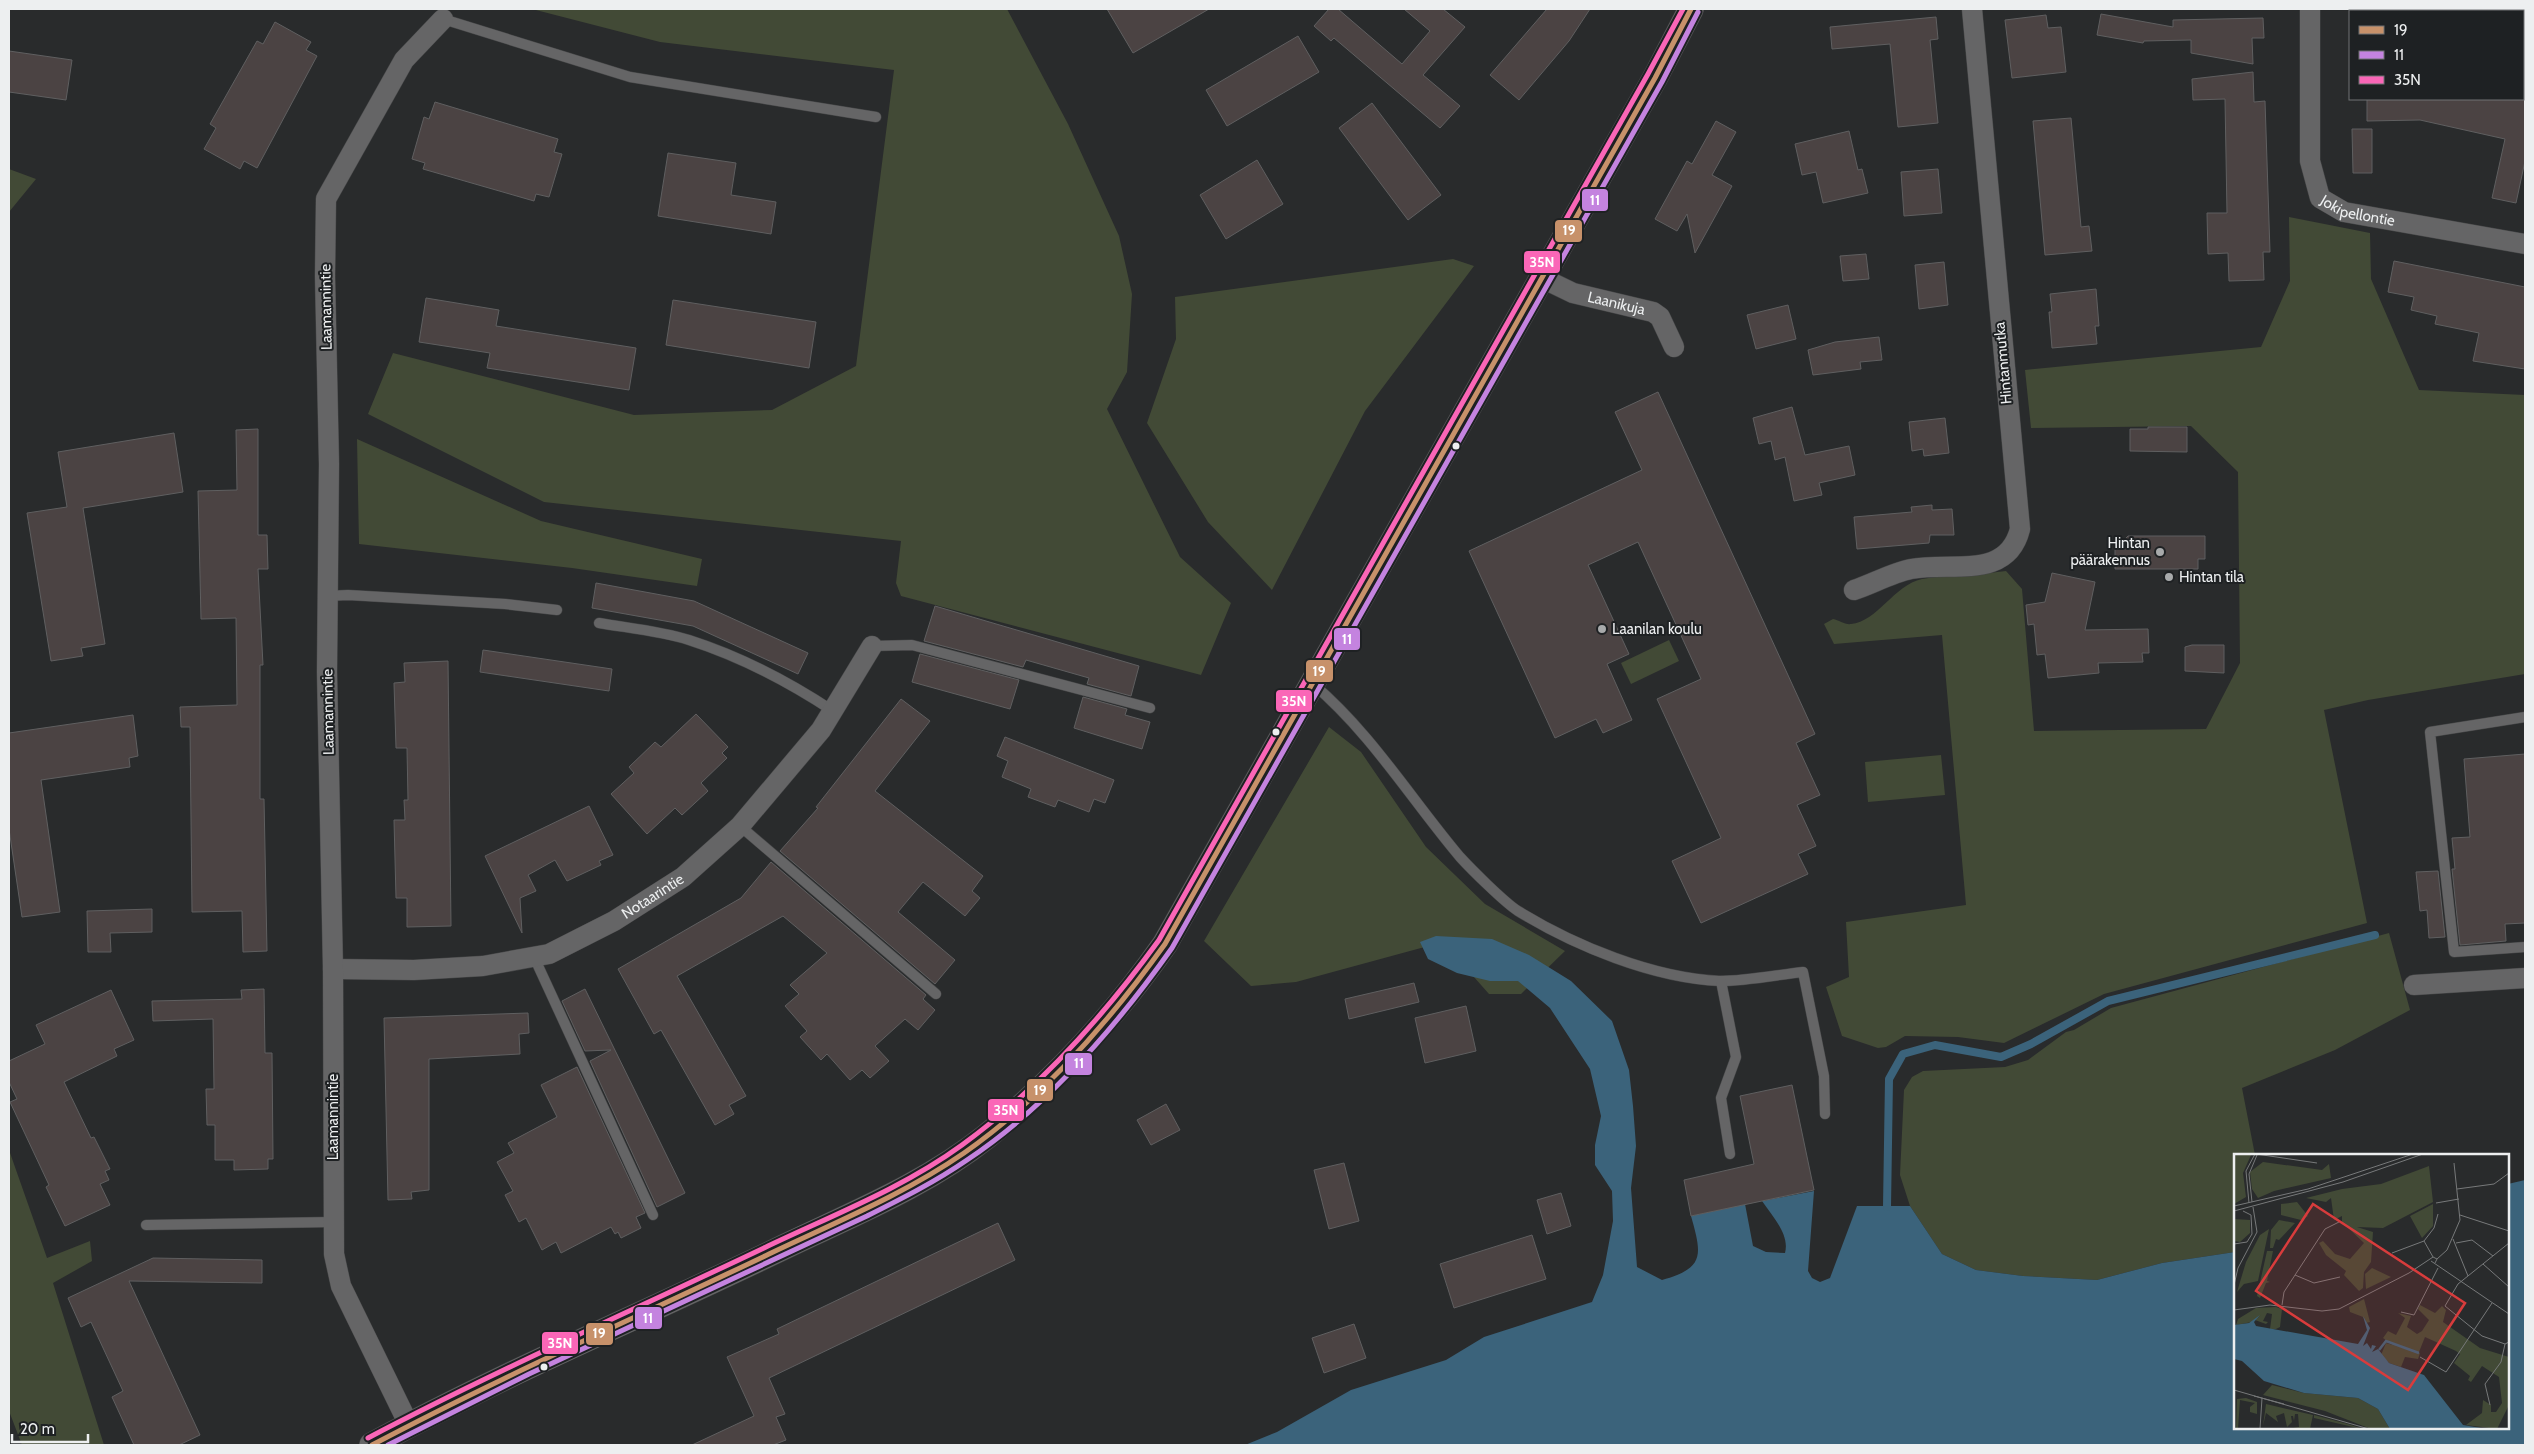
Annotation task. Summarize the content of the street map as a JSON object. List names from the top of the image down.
{
  "streets": {
    "street": [
      "Jokipellontie",
      "Laanikuja",
      "Laamannintie",
      "Hintanmutka",
      "Notaarintie"
    ]
  },
  "crossings": [
    ["Laamannintie", "Notaarintie"]
  ],
  "places": ["Hintan päärakennus", "Hintan tila", "Laanilan koulu"],
  "lines": ["transit line 19", "transit line 35N", "transit line 11"],
  "legend": ["19", "11", "35N"],
  "scale_bar": "20 m"
}
